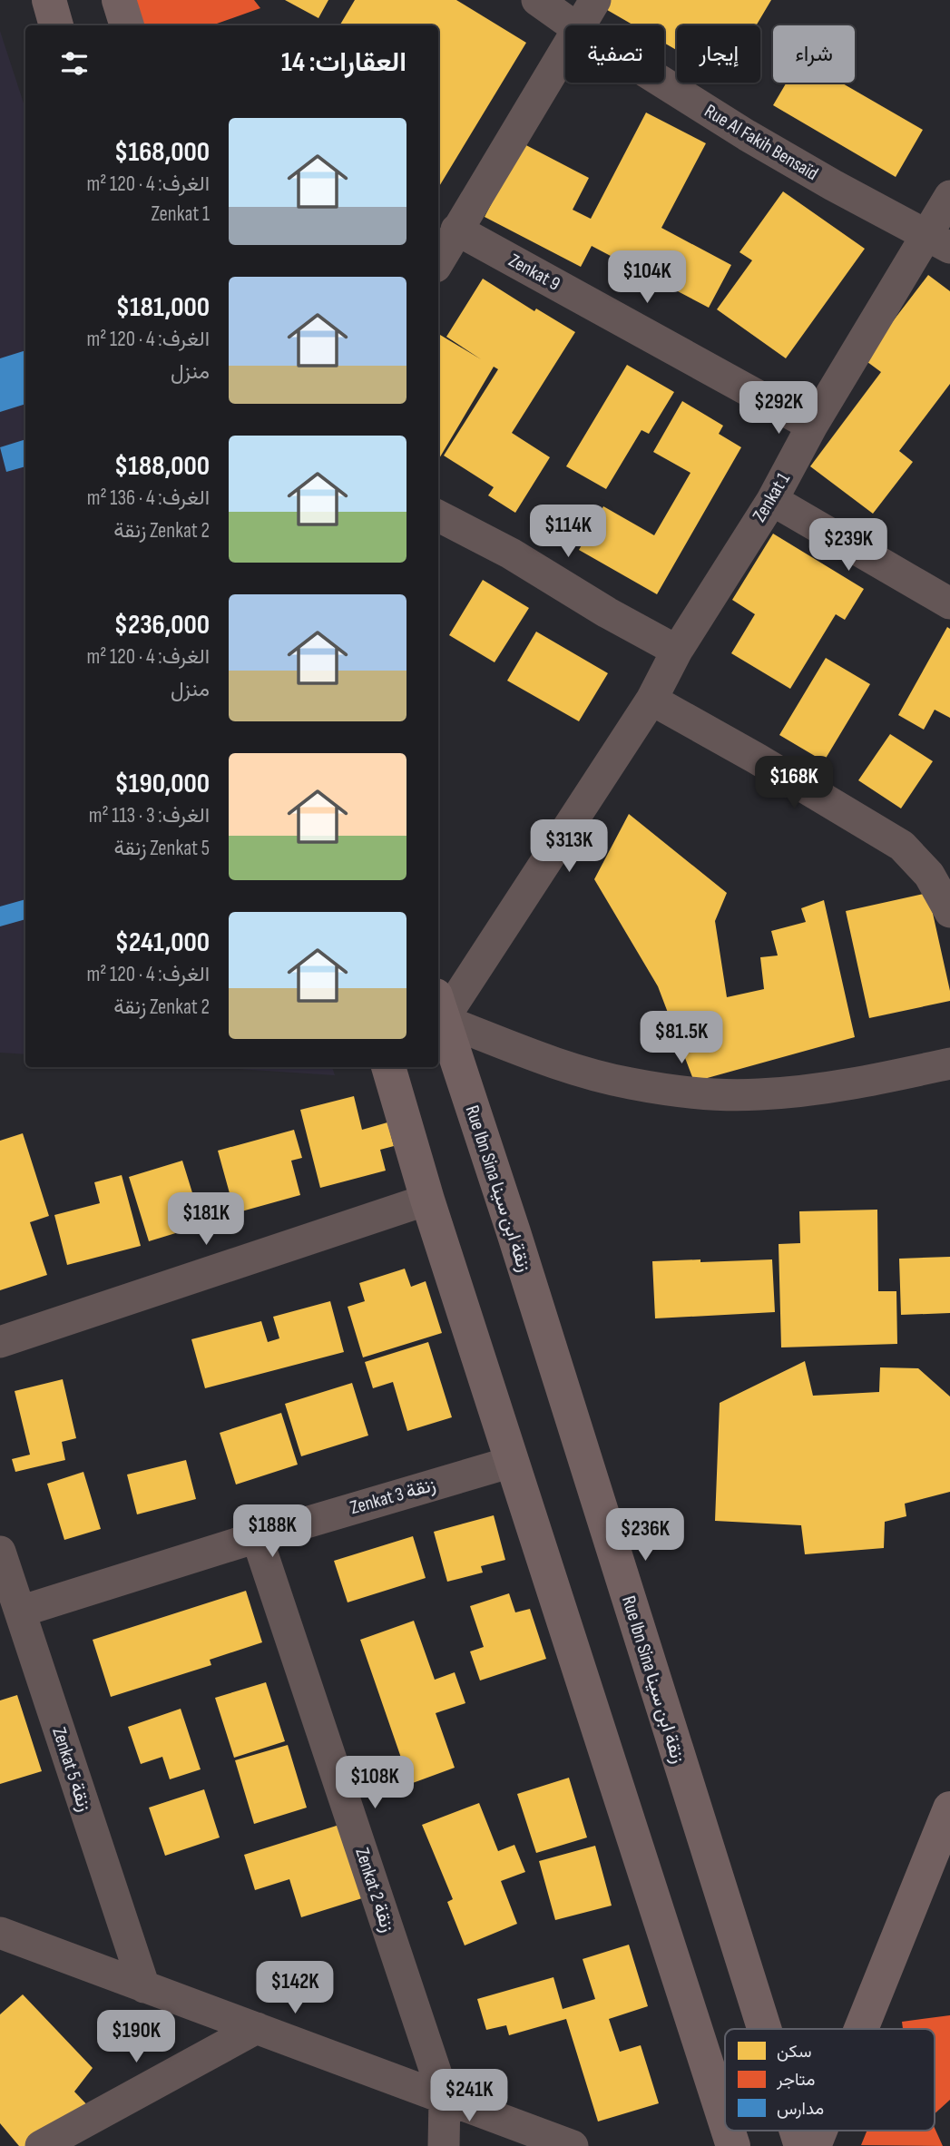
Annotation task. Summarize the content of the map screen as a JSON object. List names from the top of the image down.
{
  "streets": {
    "main road": ["Rue Ibn Sina زنقة ابن سينا"],
    "street": [
      "Rue Al Fakih Bensaïd",
      "Zenkat 9",
      "Zenkat 1",
      "Zenkat 3 زنقة",
      "Zenkat 5 زنقة",
      "Zenkat 2 زنقة"
    ]
  },
  "crossings": [
    ["Rue Al Fakih Bensaïd", "Zenkat 1"],
    ["Zenkat 9", "Zenkat 1"],
    ["Zenkat 3 زنقة", "Zenkat 5 زنقة"],
    ["Zenkat 3 زنقة", "Zenkat 2 زنقة"]
  ],
  "legend": ["سكن", "متاجر", "مدارس"],
  "page": {
    "chip": ["شراء", "إيجار", "تصفية"],
    "heading": "العقارات: 14",
    "list": [
      {
        "name": "$168,000",
        "note": "الغرف: 4 · 120 m² · Zenkat 1"
      },
      {
        "name": "$181,000",
        "note": "الغرف: 4 · 120 m² · منزل"
      },
      {
        "name": "$188,000",
        "note": "الغرف: 4 · 136 m² · Zenkat 2 زنقة"
      },
      {
        "name": "$236,000",
        "note": "الغرف: 4 · 120 m² · منزل"
      },
      {
        "name": "$190,000",
        "note": "الغرف: 3 · 113 m² · Zenkat 5 زنقة"
      },
      {
        "name": "$241,000",
        "note": "الغرف: 4 · 120 m² · Zenkat 2 زنقة"
      }
    ],
    "price": [
      "$104K",
      "$292K",
      "$114K",
      "$239K",
      "$168K",
      "$313K",
      "$81.5K",
      "$181K",
      "$188K",
      "$236K",
      "$108K",
      "$142K",
      "$190K",
      "$241K"
    ]
  }
}
